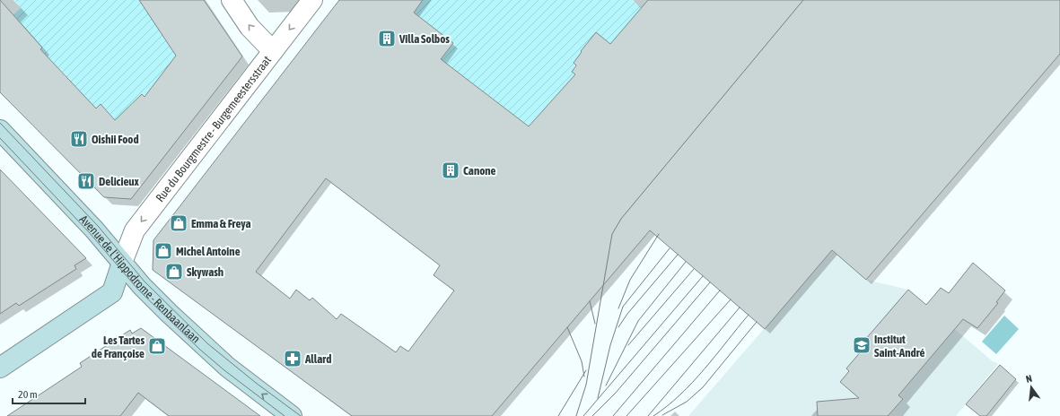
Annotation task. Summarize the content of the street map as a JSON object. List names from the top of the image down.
{
  "streets": {
    "main road": ["Avenue de l'Hippodrome - Renbaanlaan"],
    "street": ["Rue du Bourgmestre - Burgemeestersstraat"]
  },
  "crossings": [
    ["Rue du Bourgmestre - Burgemeestersstraat", "Avenue de l'Hippodrome - Renbaanlaan"]
  ],
  "one_way": ["Rue du Bourgmestre - Burgemeestersstraat", "Avenue de l'Hippodrome - Renbaanlaan"],
  "places": {
    "building": ["Villa Solbos", "Canone"],
    "restaurant": ["Oishii Food", "Delicieux"],
    "shop": [
      "Emma & Freya",
      "Michel Antoine",
      "Skywash",
      "Les Tartes de Françoise"
    ],
    "school or university": ["Institut Saint-André"],
    "pharmacy": ["Allard"]
  },
  "scale_bar": "20 m",
  "north": "top"
}
